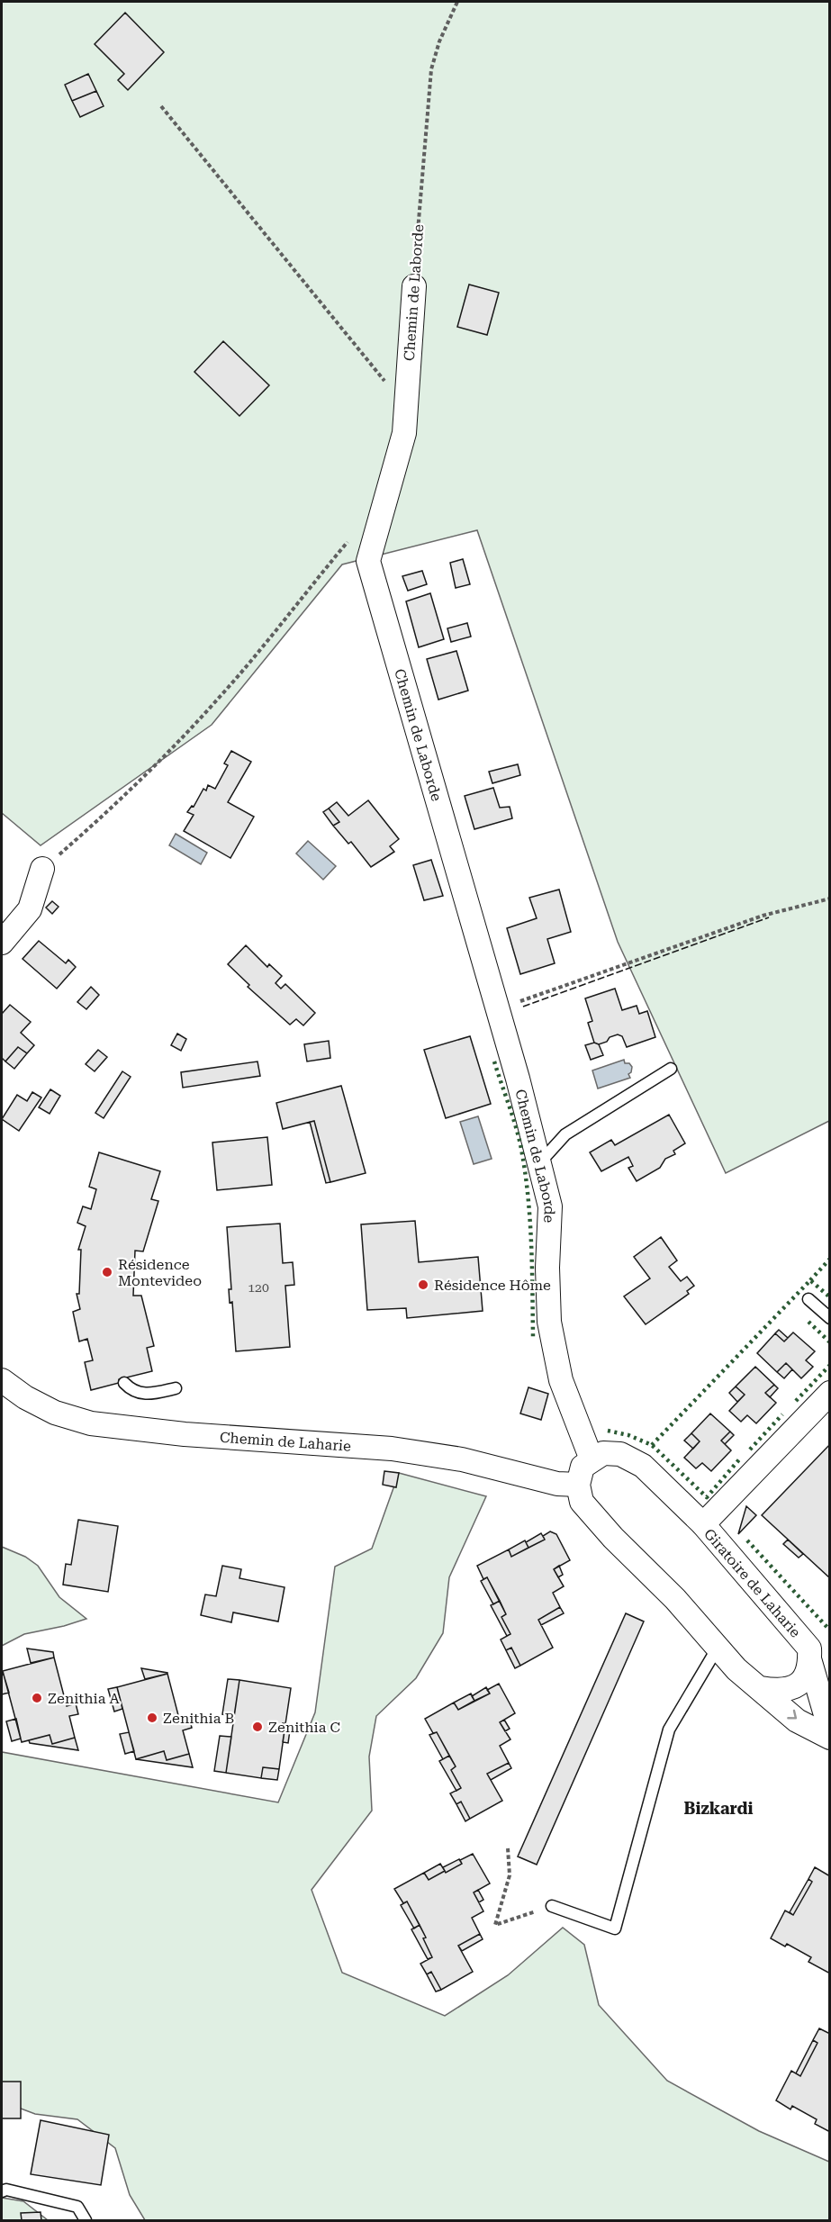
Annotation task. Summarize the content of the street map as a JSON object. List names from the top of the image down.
{
  "streets": {
    "street": ["Chemin de Laborde", "Chemin de Laharie", "Giratoire de Laharie"]
  },
  "crossings": [
    ["Chemin de Laborde", "Giratoire de Laharie"]
  ],
  "districts": ["Bizkardi"],
  "places": [
    "Résidence Montevideo",
    "Résidence Hôme",
    "Zenithia A",
    "Zenithia B",
    "Zenithia C"
  ],
  "house_numbers": ["120"]
}
